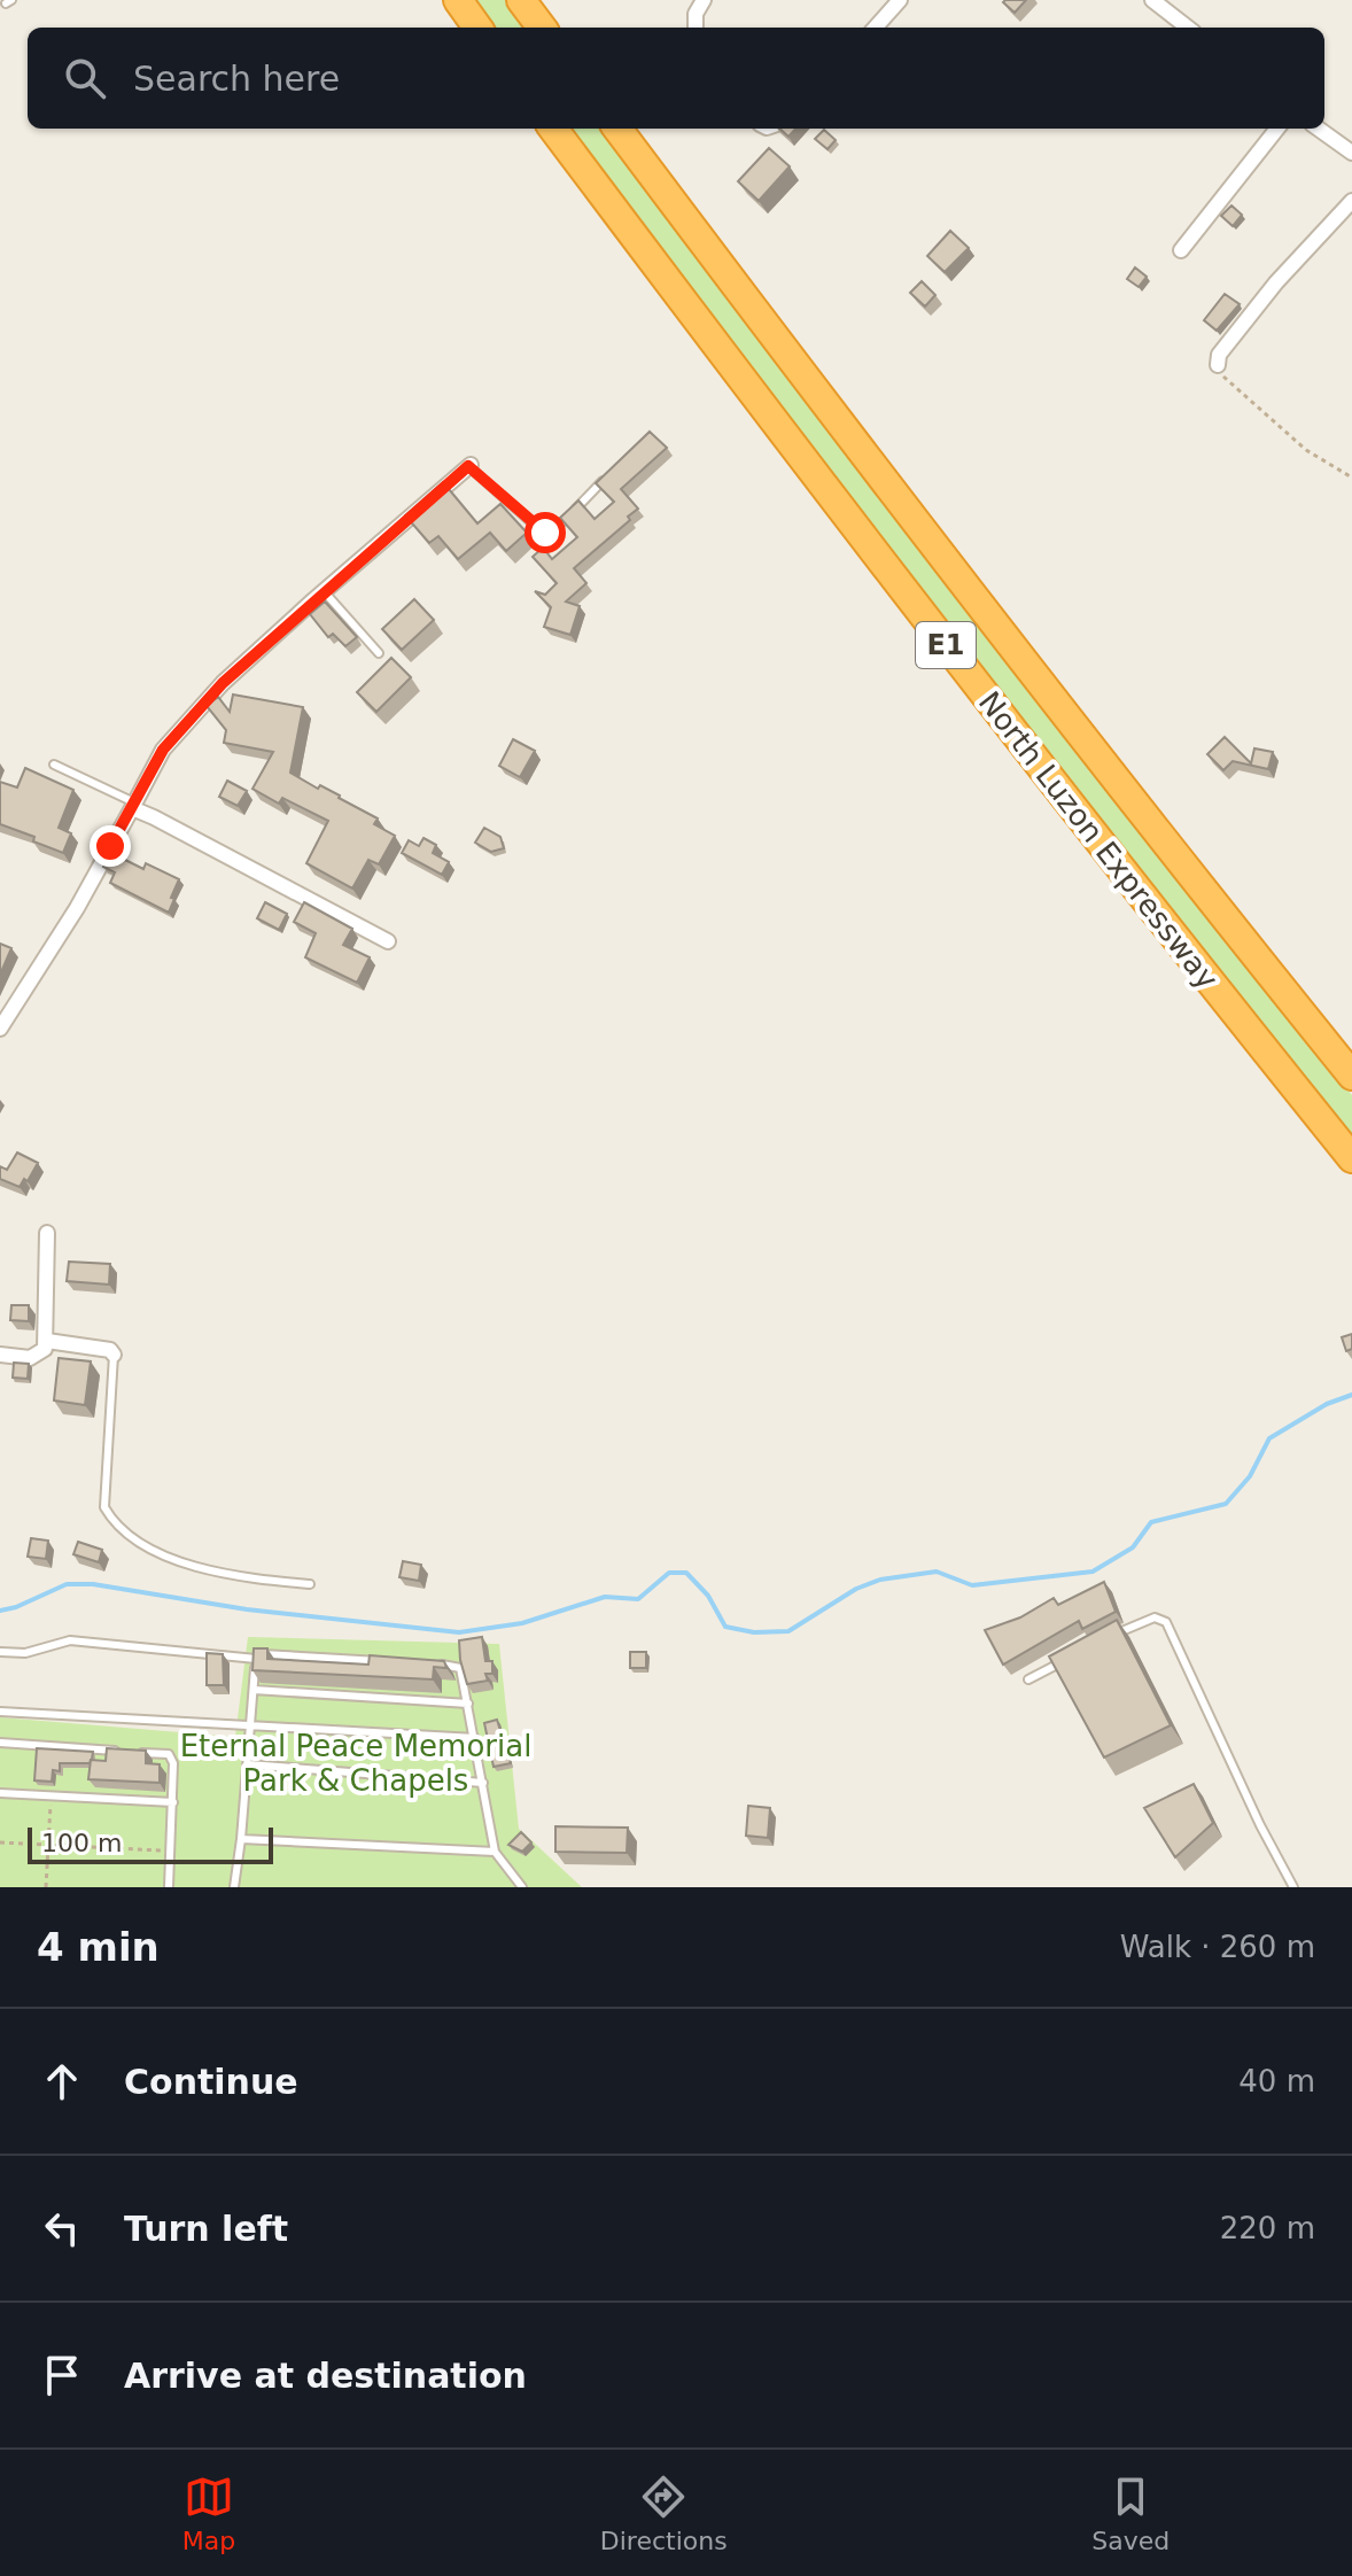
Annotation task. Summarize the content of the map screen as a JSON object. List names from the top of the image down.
{
  "streets": {
    "highway": ["E1", "North Luzon Expressway"]
  },
  "parks": ["Eternal Peace Memorial Park & Chapels"],
  "scale_bar": "100 m",
  "page": {
    "search": "Search here",
    "scale": "100 m",
    "heading": ["4 min", "Walk · 260 m"],
    "list": [
      ["Continue", "40 m"],
      ["Turn left", "220 m"],
      "Arrive at destination"
    ],
    "nav": ["Map", "Directions", "Saved"]
  }
}
